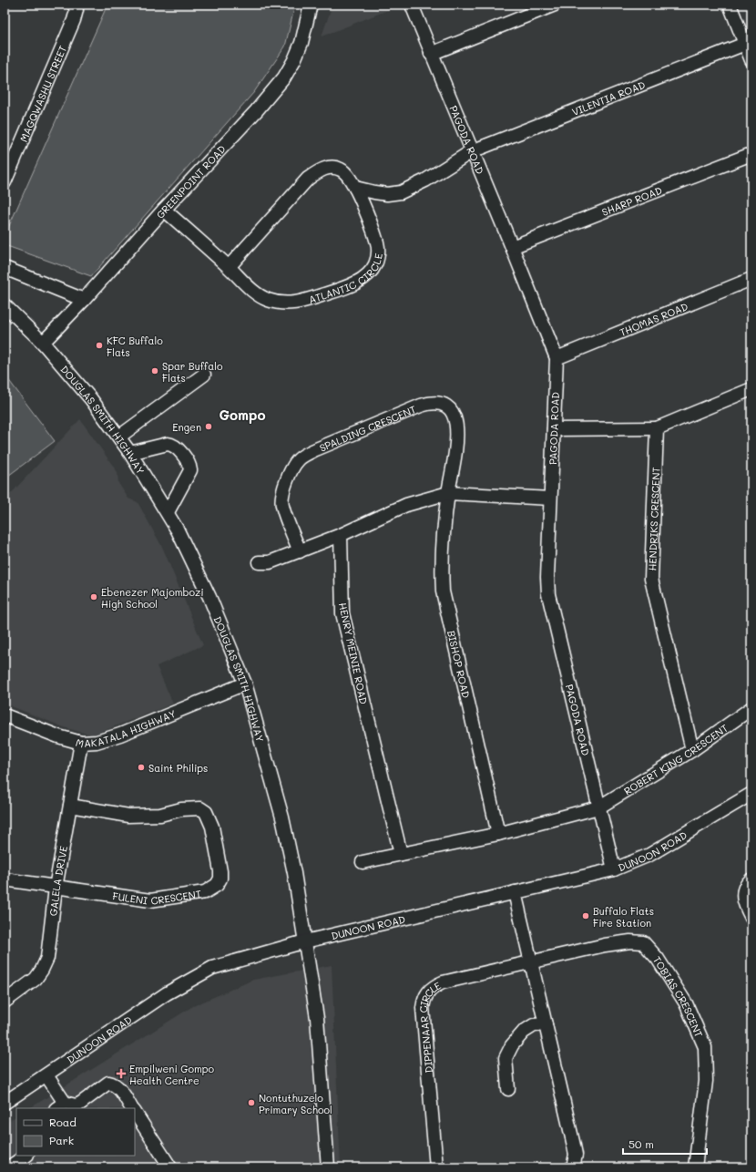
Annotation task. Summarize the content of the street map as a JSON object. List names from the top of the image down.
{
  "streets": {
    "street": [
      "MAGQWASHU STREET",
      "VILENTIA ROAD",
      "PAGODA ROAD",
      "GREENPOINT ROAD",
      "SHARP ROAD",
      "ATLANTIC CIRCLE",
      "THOMAS ROAD",
      "DOUGLAS SMITH HIGHWAY",
      "SPALDING CRESCENT",
      "HENDRIKS CRESCENT",
      "HENRY MEINIE ROAD",
      "BISHOP ROAD",
      "MAKATALA HIGHWAY",
      "ROBERT KING CRESCENT",
      "DUNOON ROAD",
      "GALELA DRIVE",
      "FULENI CRESCENT",
      "TOBIAS CRESCENT",
      "DIPPENAAR CIRCLE"
    ]
  },
  "crossings": [
    ["VILENTIA ROAD", "PAGODA ROAD"],
    ["VILENTIA ROAD", "ATLANTIC CIRCLE"],
    ["PAGODA ROAD", "SHARP ROAD"],
    ["PAGODA ROAD", "THOMAS ROAD"],
    ["PAGODA ROAD", "ROBERT KING CRESCENT"],
    ["PAGODA ROAD", "DUNOON ROAD"],
    ["GREENPOINT ROAD", "ATLANTIC CIRCLE"],
    ["GREENPOINT ROAD", "DOUGLAS SMITH HIGHWAY"],
    ["DOUGLAS SMITH HIGHWAY", "MAKATALA HIGHWAY"],
    ["DOUGLAS SMITH HIGHWAY", "DUNOON ROAD"],
    ["SPALDING CRESCENT", "BISHOP ROAD"],
    ["HENDRIKS CRESCENT", "ROBERT KING CRESCENT"],
    ["MAKATALA HIGHWAY", "GALELA DRIVE"],
    ["GALELA DRIVE", "FULENI CRESCENT"],
    ["TOBIAS CRESCENT", "DIPPENAAR CIRCLE"]
  ],
  "districts": ["Gompo"],
  "places": {
    "other": [
      "KFC Buffalo Flats",
      "Spar Buffalo Flats",
      "Engen",
      "Ebenezer Majombozi High School",
      "Saint Philips",
      "Buffalo Flats Fire Station",
      "Nontuthuzelo Primary School"
    ],
    "health": ["Empilweni Gompo Health Centre"]
  },
  "legend": ["Road", "Park"],
  "scale_bar": "50 m"
}
